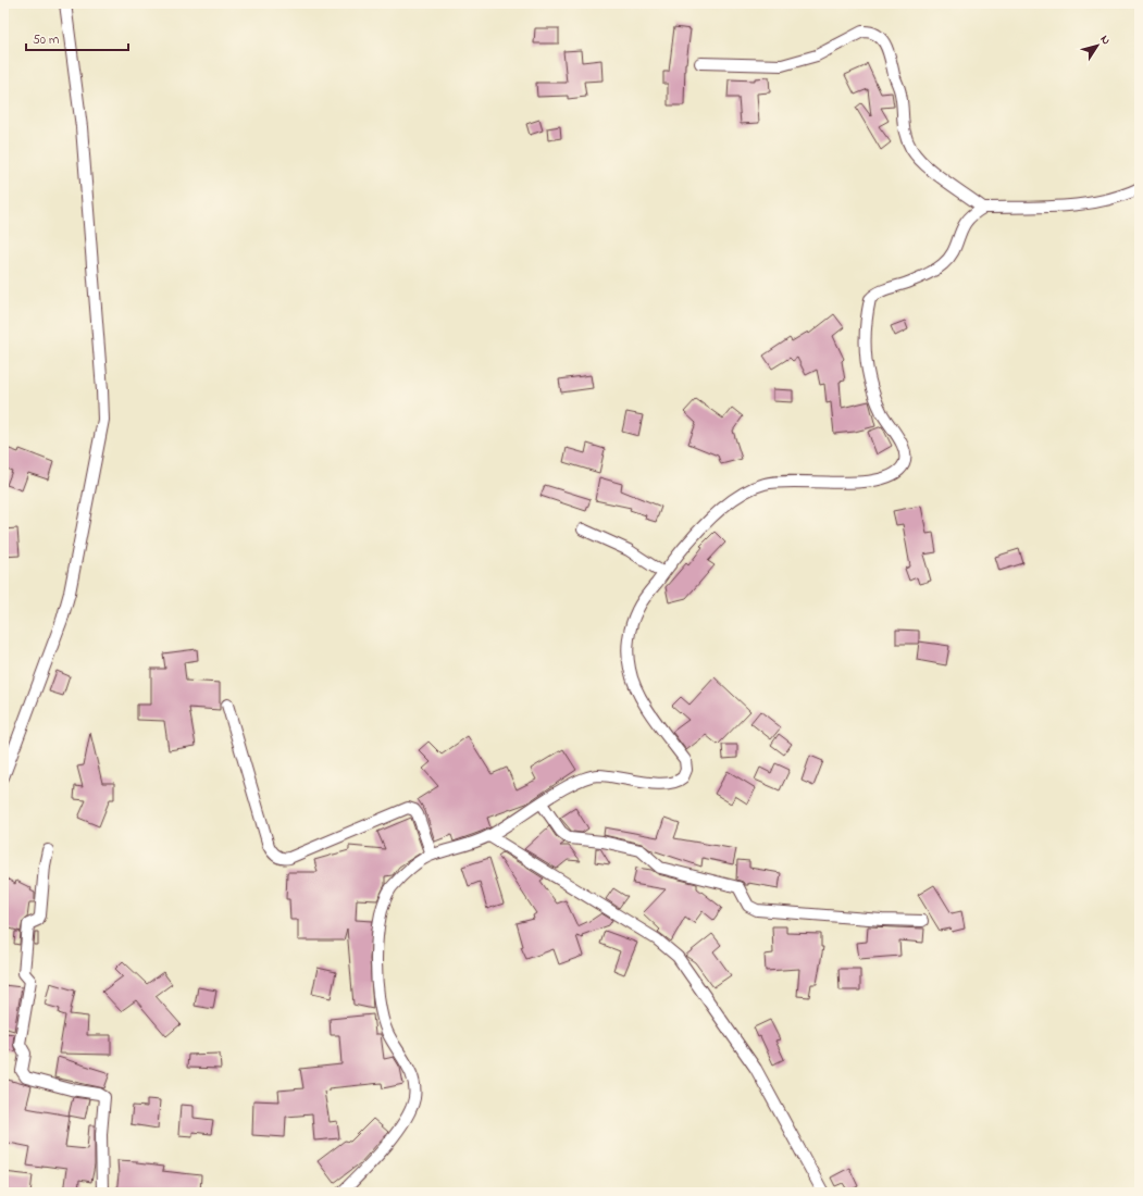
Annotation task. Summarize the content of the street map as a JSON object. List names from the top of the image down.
{
  "scale_bar": "50 m",
  "north": "top right"
}
